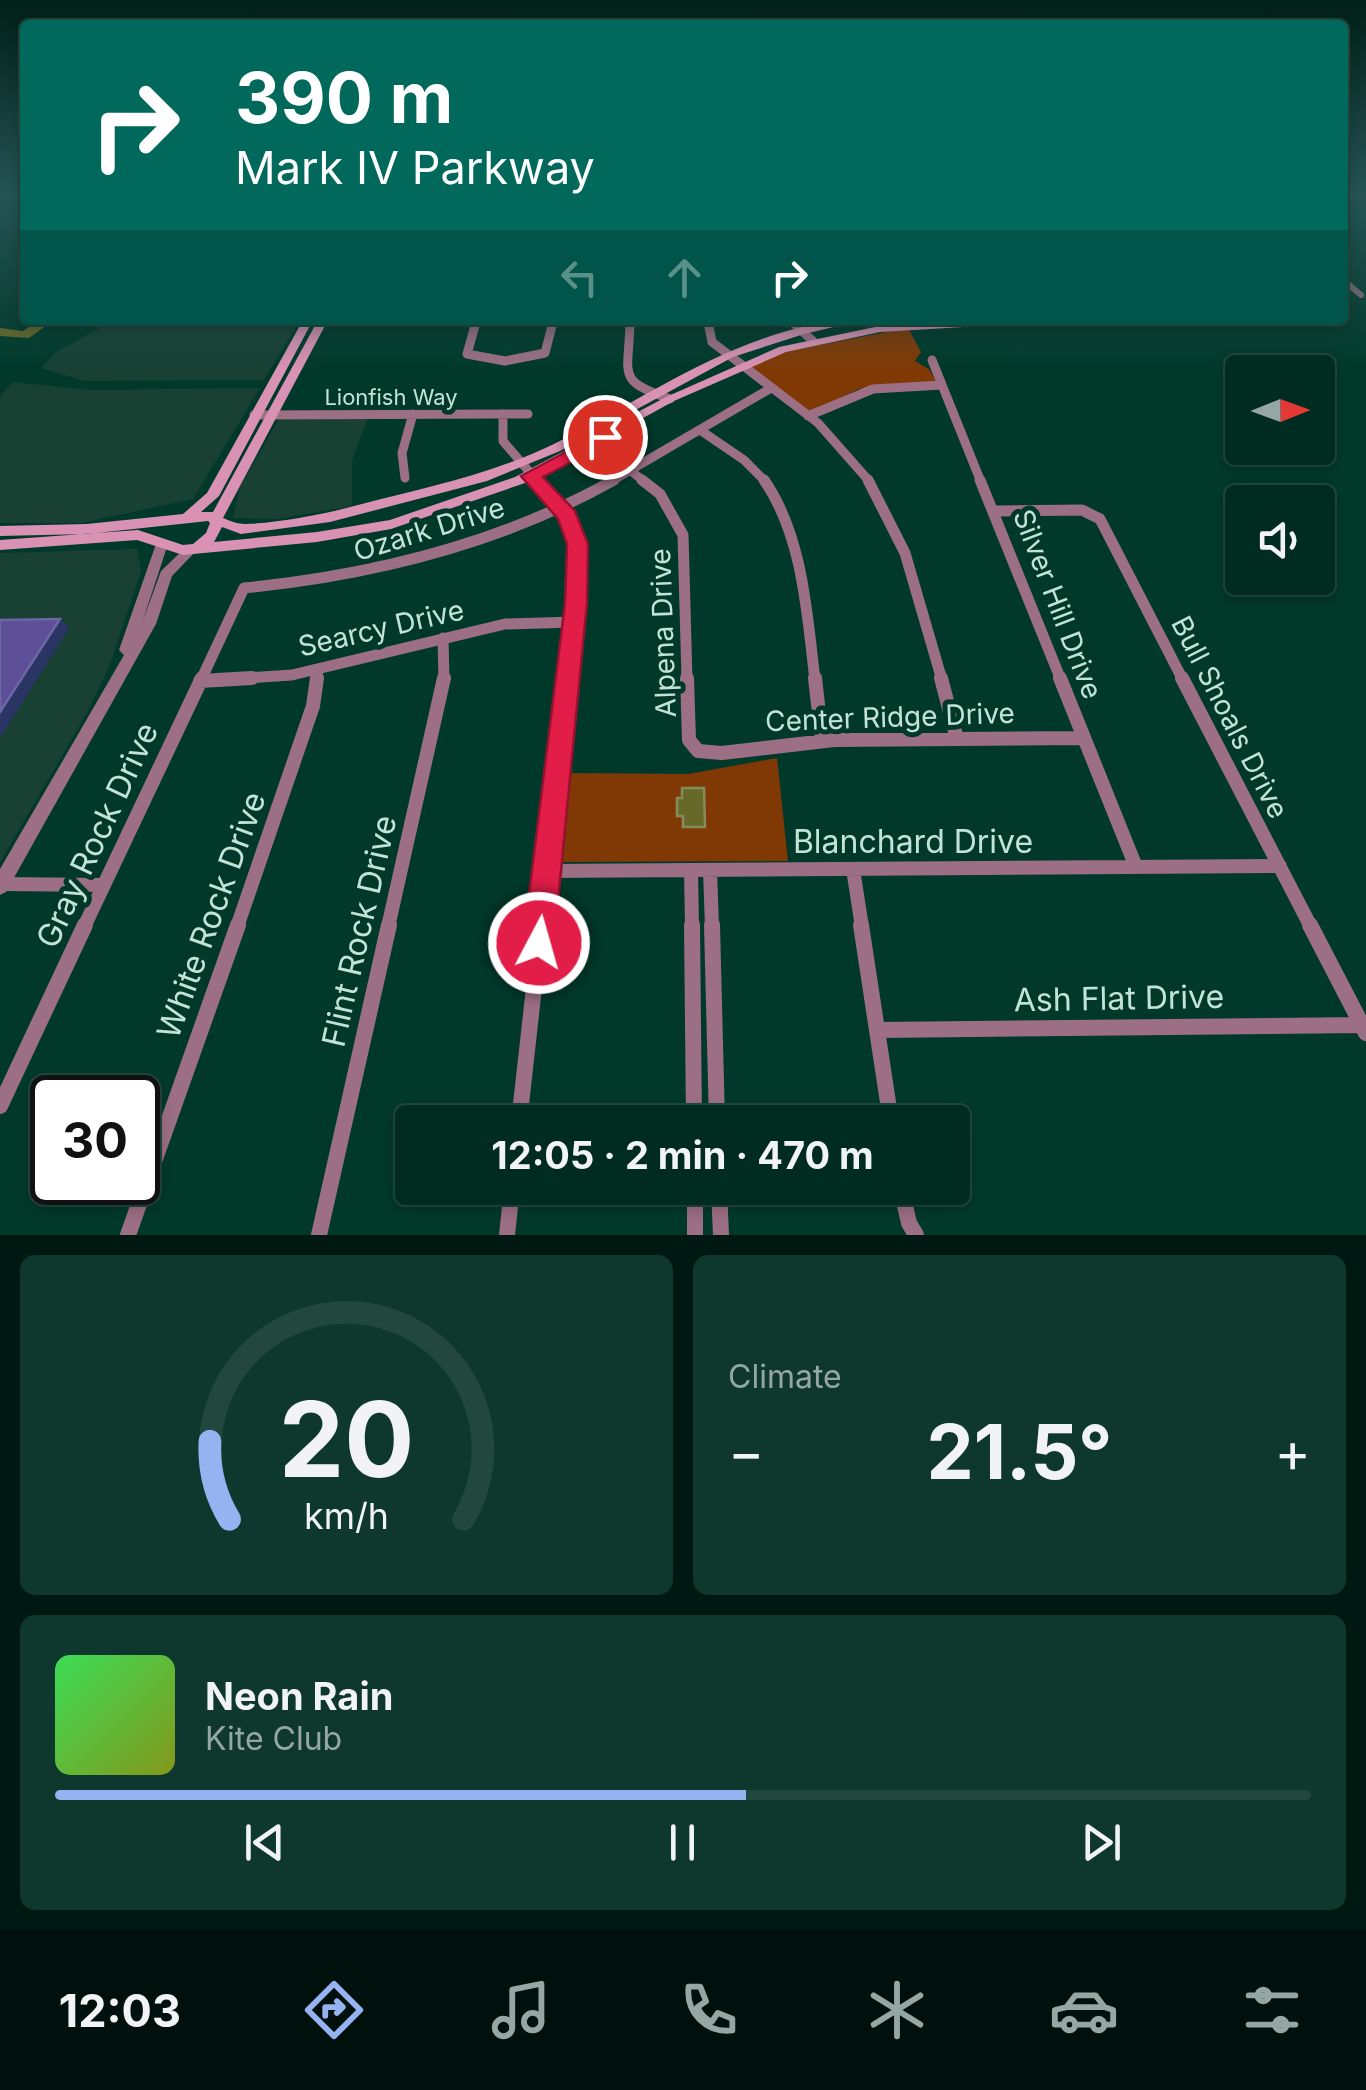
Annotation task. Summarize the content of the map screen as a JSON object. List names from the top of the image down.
{
  "streets": {
    "street": [
      "Lionfish Way",
      "Ozark Drive",
      "Silver Hill Drive",
      "Searcy Drive",
      "Alpena Drive",
      "Center Ridge Drive",
      "Bull Shoals Drive",
      "Gray Rock Drive",
      "Blanchard Drive",
      "White Rock Drive",
      "Flint Rock Drive",
      "Ash Flat Drive"
    ]
  },
  "crossings": [
    ["Ozark Drive", "Alpena Drive"],
    ["Ozark Drive", "Gray Rock Drive"],
    ["Silver Hill Drive", "Center Ridge Drive"],
    ["Silver Hill Drive", "Bull Shoals Drive"],
    ["Silver Hill Drive", "Blanchard Drive"],
    ["Searcy Drive", "Gray Rock Drive"],
    ["Searcy Drive", "White Rock Drive"],
    ["Searcy Drive", "Flint Rock Drive"],
    ["Alpena Drive", "Center Ridge Drive"],
    ["Bull Shoals Drive", "Blanchard Drive"],
    ["Bull Shoals Drive", "Ash Flat Drive"]
  ],
  "north": "right",
  "page": {
    "turn": ["390 m", "Mark IV Parkway"],
    "limit": "30",
    "trip": "12:05 · 2 min · 470 m",
    "tile": "Climate",
    "heat": ["−", "21.5°", "+"],
    "song": ["Neon Rain", "Kite Club"],
    "tabs": "12:03",
    "gauge": ["20", "km/h"]
  }
}
